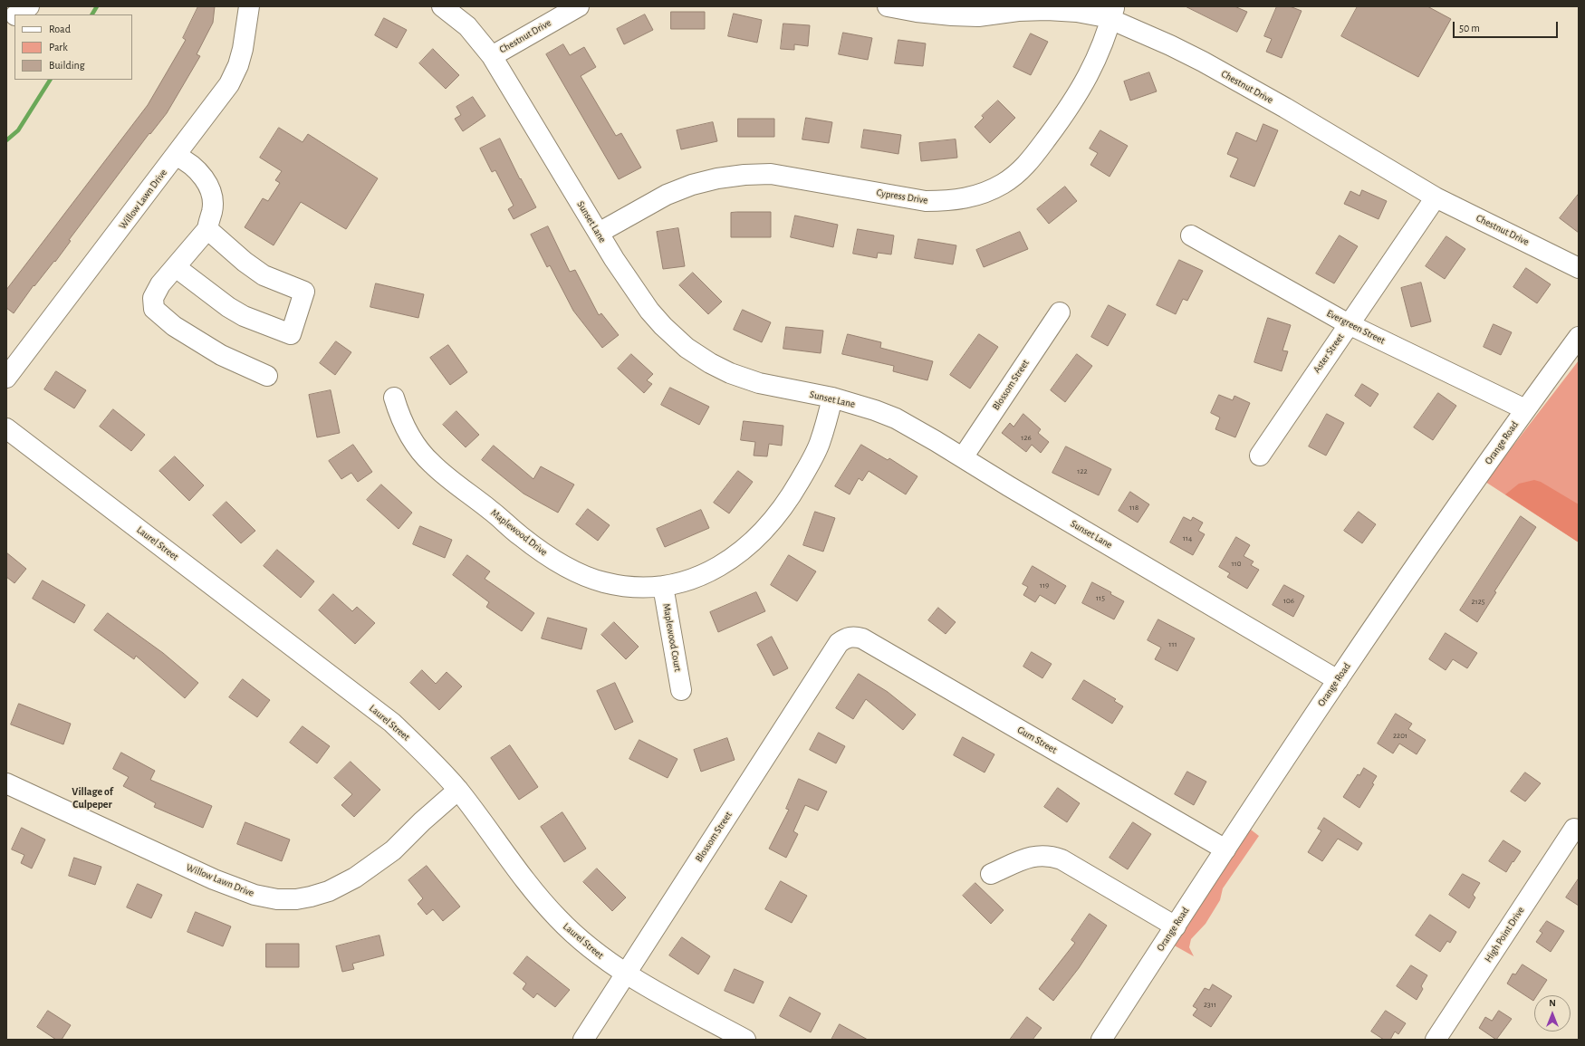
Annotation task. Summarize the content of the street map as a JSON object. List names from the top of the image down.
{
  "streets": {
    "street": [
      "Chestnut Drive",
      "Cypress Drive",
      "Willow Lawn Drive",
      "Sunset Lane",
      "Evergreen Street",
      "Aster Street",
      "Blossom Street",
      "Orange Road",
      "Maplewood Drive",
      "Laurel Street",
      "Maplewood Court",
      "Gum Street",
      "High Point Drive"
    ]
  },
  "crossings": [
    ["Chestnut Drive", "Cypress Drive"],
    ["Chestnut Drive", "Sunset Lane"],
    ["Chestnut Drive", "Aster Street"],
    ["Cypress Drive", "Sunset Lane"],
    ["Willow Lawn Drive", "Laurel Street"],
    ["Sunset Lane", "Blossom Street"],
    ["Sunset Lane", "Orange Road"],
    ["Sunset Lane", "Maplewood Drive"],
    ["Evergreen Street", "Aster Street"],
    ["Evergreen Street", "Orange Road"],
    ["Blossom Street", "Laurel Street"],
    ["Blossom Street", "Gum Street"],
    ["Orange Road", "Gum Street"],
    ["Maplewood Drive", "Maplewood Court"]
  ],
  "districts": ["Village of Culpeper"],
  "house_numbers": [
    "126",
    "122",
    "118",
    "114",
    "110",
    "119",
    "115",
    "106",
    "2125",
    "111",
    "2201",
    "2311"
  ],
  "legend": ["Road", "Park", "Building"],
  "scale_bar": "50 m",
  "north": "top"
}
